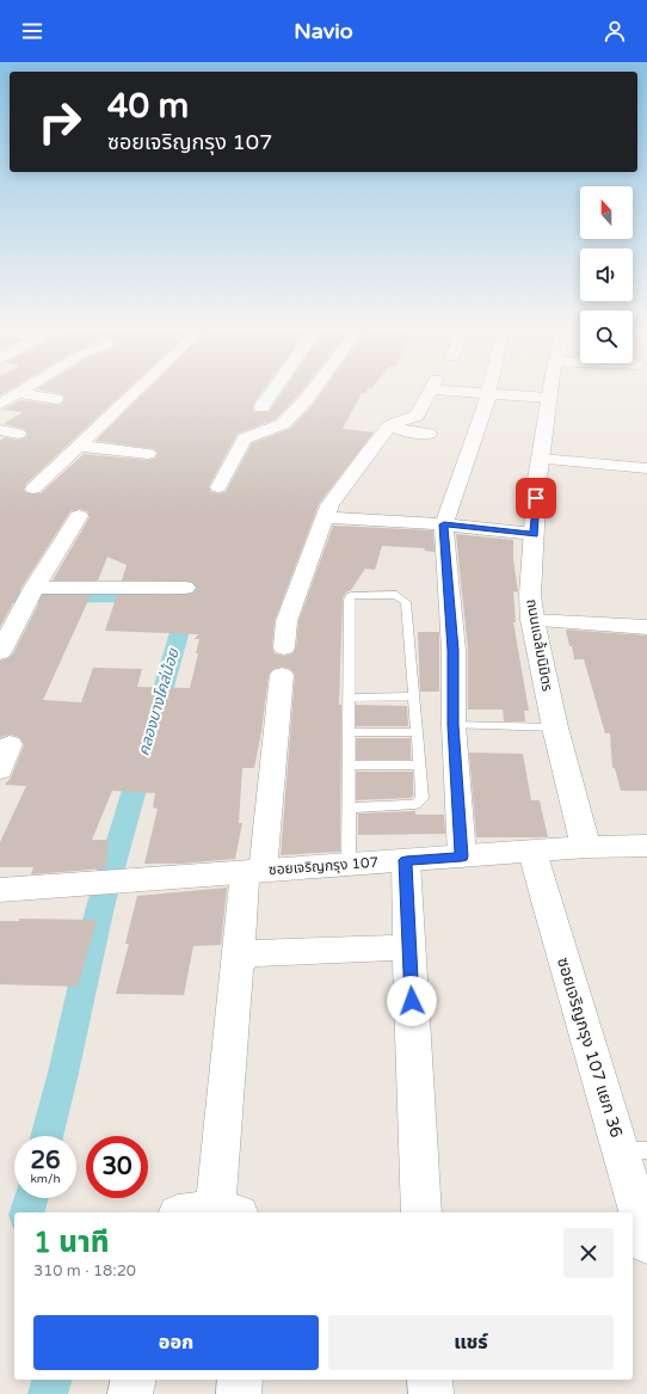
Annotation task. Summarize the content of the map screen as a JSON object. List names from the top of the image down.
{
  "streets": {
    "street": ["ถนนแฉล้มนิมิตร", "ซอยเจริญกรุง 107", "ซอยเจริญกรุง 107 แยก 36"]
  },
  "crossings": [
    ["ถนนแฉล้มนิมิตร", "ซอยเจริญกรุง 107"],
    ["ซอยเจริญกรุง 107", "ซอยเจริญกรุง 107 แยก 36"]
  ],
  "water": ["คลองบางโคล่น้อย"],
  "north": "top",
  "page": {
    "header": "Navio",
    "turn": ["40 m", "ซอยเจริญกรุง 107"],
    "speed": "26 km/h",
    "limit": "30",
    "heading": ["1 นาที", "310 m · 18:20"],
    "buttons": ["ออก", "แชร์"]
  }
}
